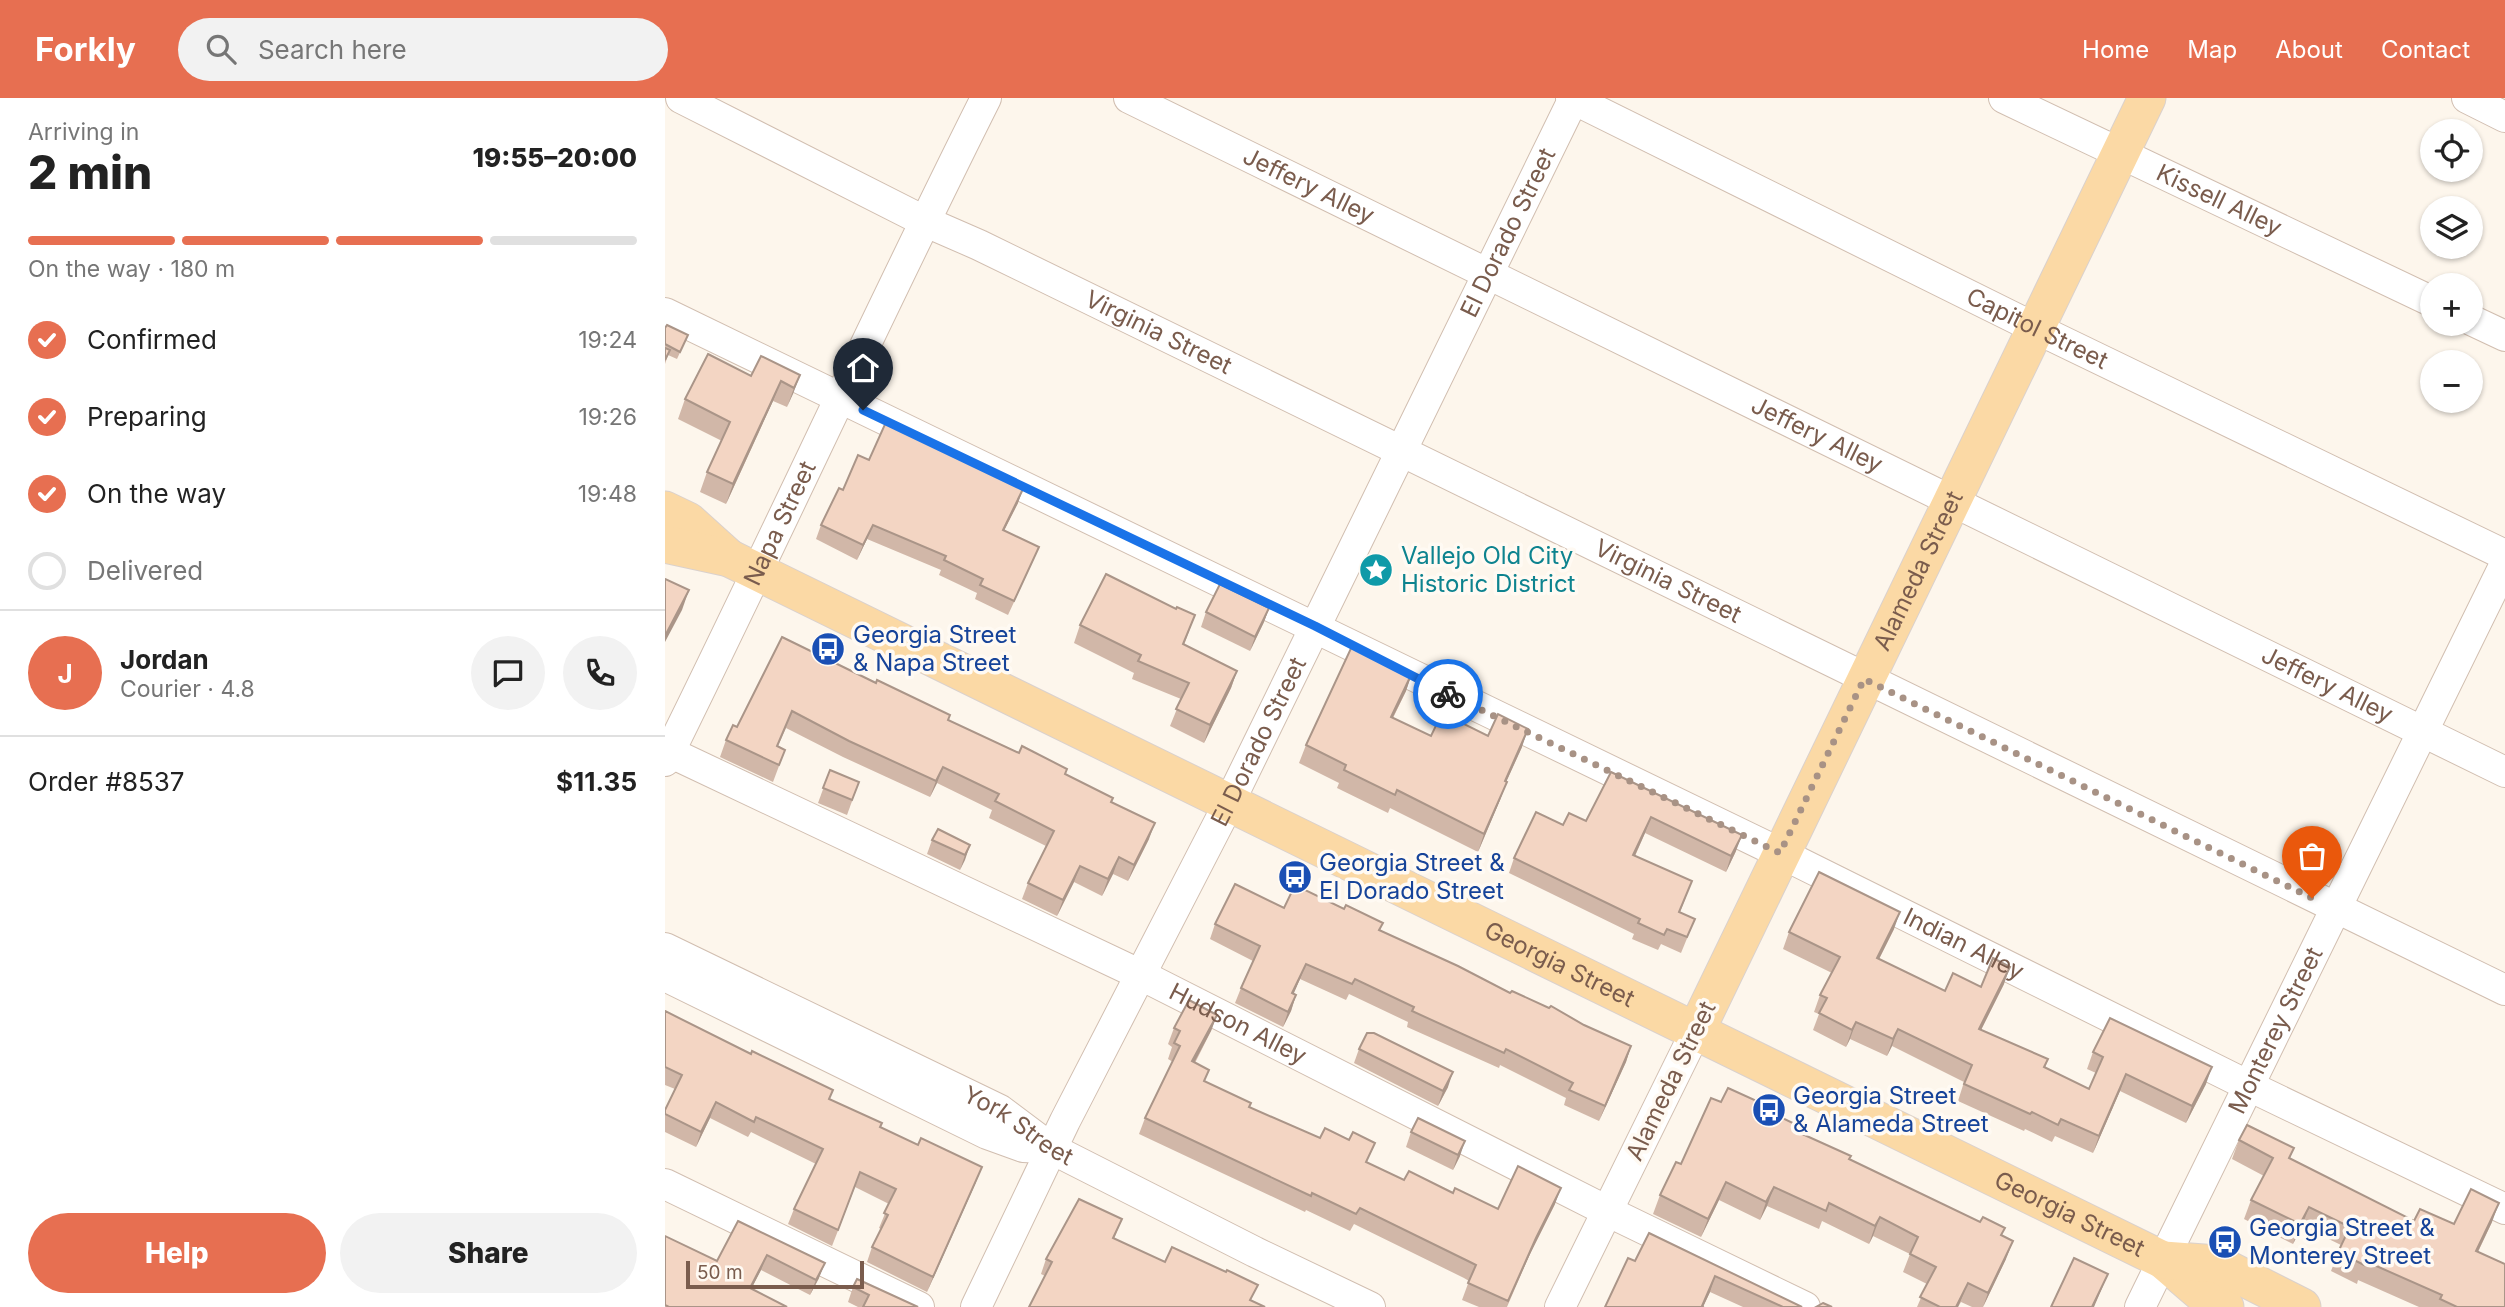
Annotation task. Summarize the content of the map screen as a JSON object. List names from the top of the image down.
{
  "streets": {
    "main road": ["Alameda Street", "Georgia Street"],
    "street": [
      "Jeffery Alley",
      "Kissell Alley",
      "El Dorado Street",
      "Capitol Street",
      "Virginia Street",
      "Napa Street",
      "Indian Alley",
      "Hudson Alley",
      "Monterey Street",
      "York Street"
    ]
  },
  "crossings": [
    ["Jeffery Alley", "El Dorado Street"],
    ["Jeffery Alley", "Alameda Street"],
    ["Jeffery Alley", "Monterey Street"],
    ["Kissell Alley", "Alameda Street"],
    ["El Dorado Street", "Capitol Street"],
    ["El Dorado Street", "Virginia Street"],
    ["El Dorado Street", "Indian Alley"],
    ["El Dorado Street", "Georgia Street"],
    ["El Dorado Street", "Hudson Alley"],
    ["El Dorado Street", "York Street"],
    ["Capitol Street", "Alameda Street"],
    ["Virginia Street", "Napa Street"],
    ["Virginia Street", "Alameda Street"],
    ["Virginia Street", "Monterey Street"],
    ["Napa Street", "Indian Alley"],
    ["Napa Street", "Georgia Street"],
    ["Napa Street", "Hudson Alley"],
    ["Alameda Street", "Indian Alley"],
    ["Alameda Street", "Georgia Street"],
    ["Alameda Street", "Hudson Alley"],
    ["Indian Alley", "Monterey Street"],
    ["Georgia Street", "Monterey Street"]
  ],
  "places": {
    "place": ["Vallejo Old City Historic District"],
    "bus stop": [
      "Georgia Street & Napa Street",
      "Georgia Street & El Dorado Street",
      "Georgia Street & Alameda Street",
      "Georgia Street & Monterey Street"
    ]
  },
  "scale_bar": "50 m",
  "page": {
    "header": "Forkly",
    "search": "Search here",
    "nav": [
      "Home",
      "Map",
      "About",
      "Contact"
    ],
    "heading": ["2 min", "Arriving in", "19:55–20:00"],
    "panel": [
      "Jordan",
      "Courier · 4.8",
      "Order #8537",
      "$11.35"
    ],
    "map_buttons": ["+", "−"],
    "bar": "On the way · 180 m",
    "list": [
      ["Confirmed", "19:24"],
      ["Preparing", "19:26"],
      ["On the way", "19:48"],
      "Delivered"
    ],
    "round": "J",
    "buttons": ["Help", "Share"],
    "scale": "50 m"
  }
}
